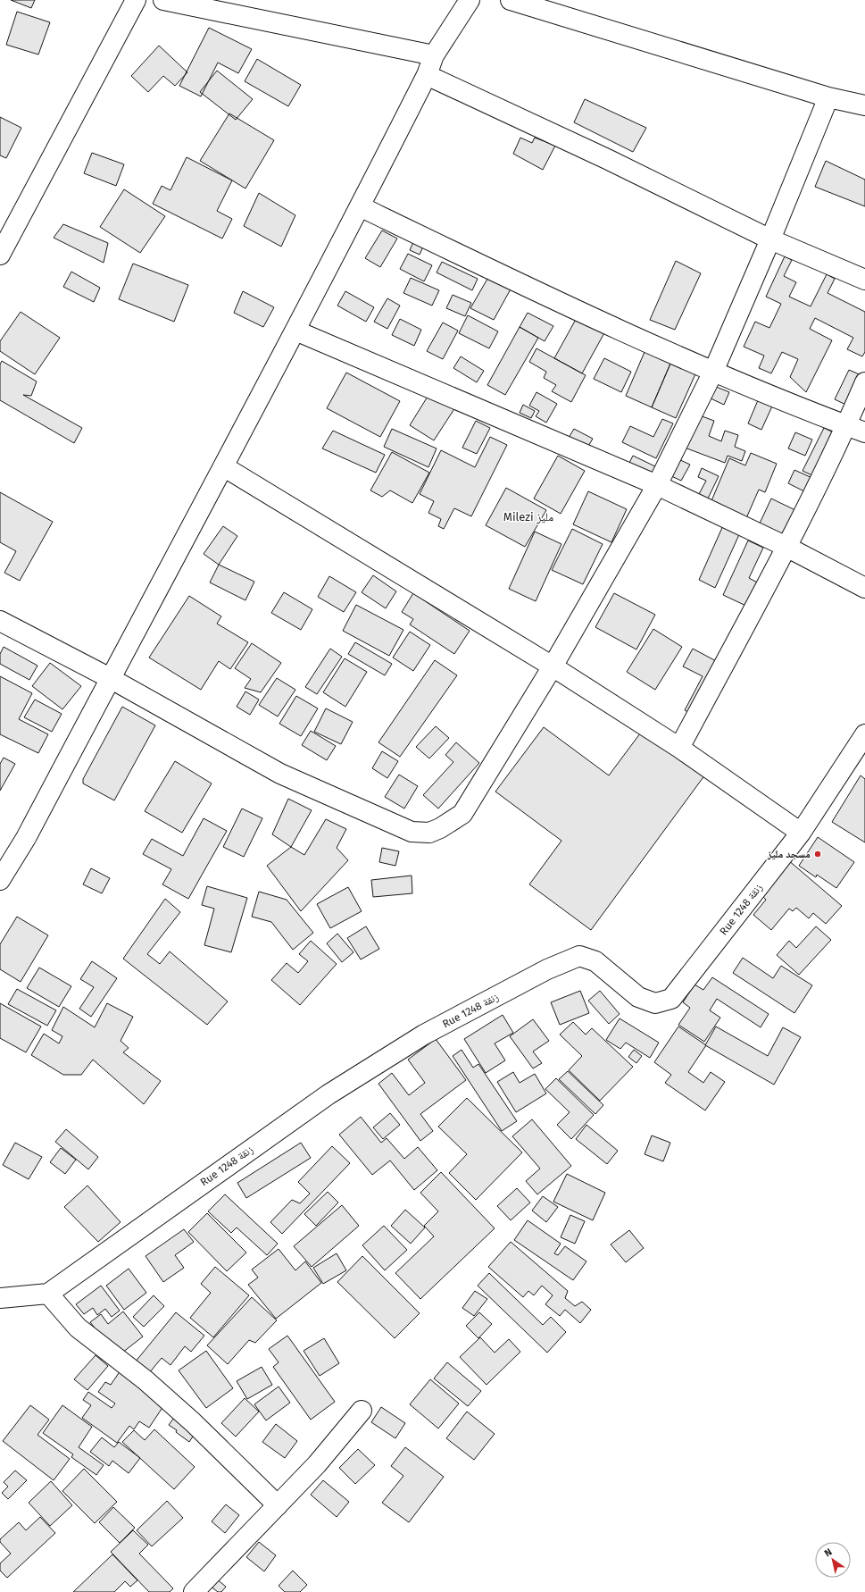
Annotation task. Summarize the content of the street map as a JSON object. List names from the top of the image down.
{
  "streets": {
    "street": ["Rue 1248 زنقة"]
  },
  "districts": ["Milezi مليز"],
  "places": ["مسجد مليز"],
  "north": "top left"
}
